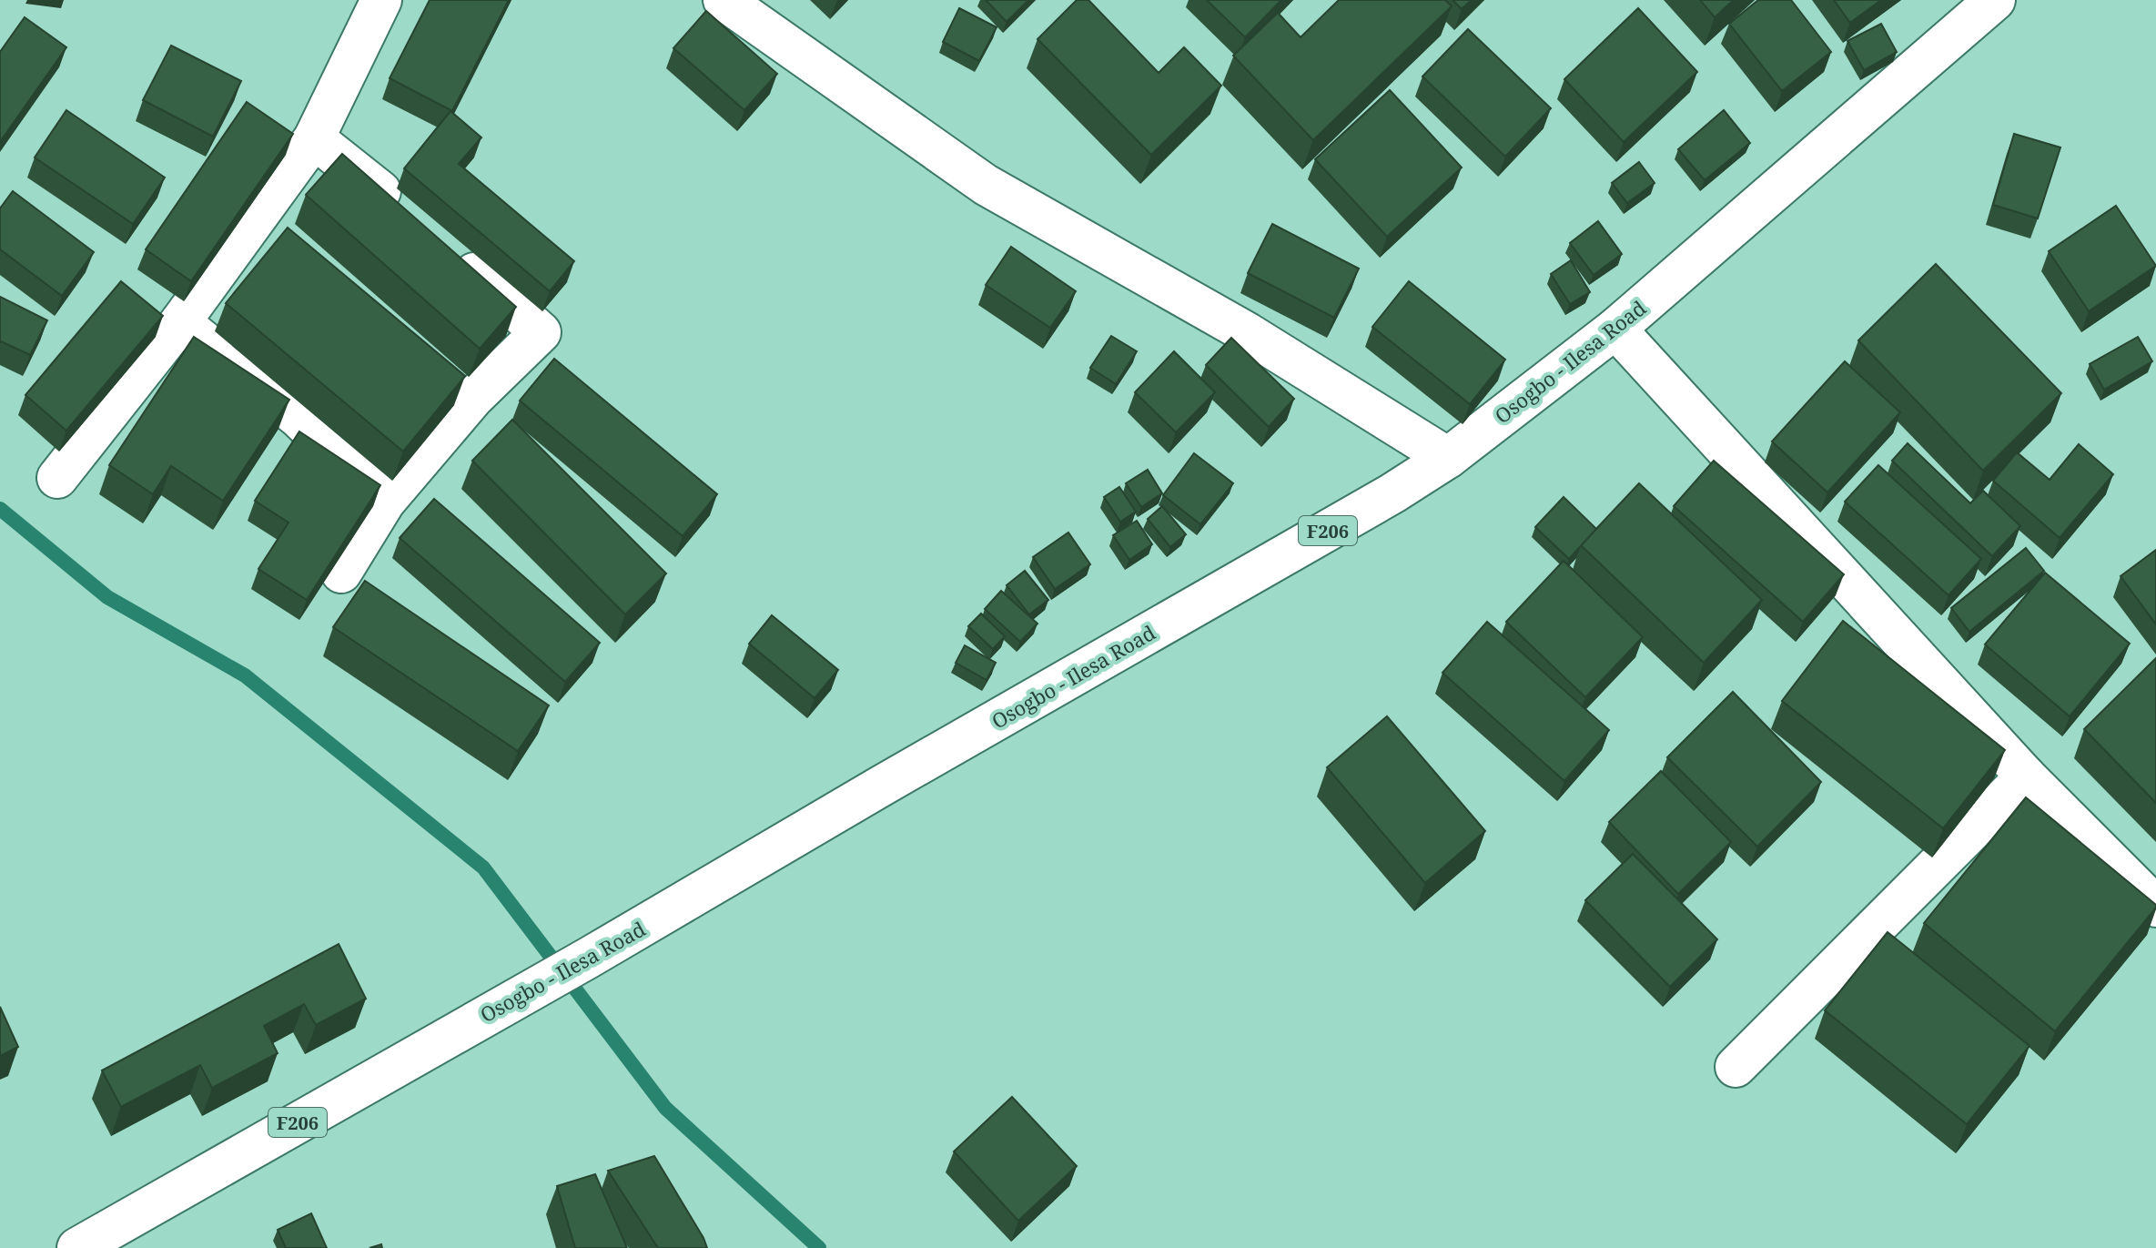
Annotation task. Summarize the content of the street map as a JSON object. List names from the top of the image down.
{
  "streets": {
    "street": ["Osogbo - Ilesa Road", "F206"]
  }
}
